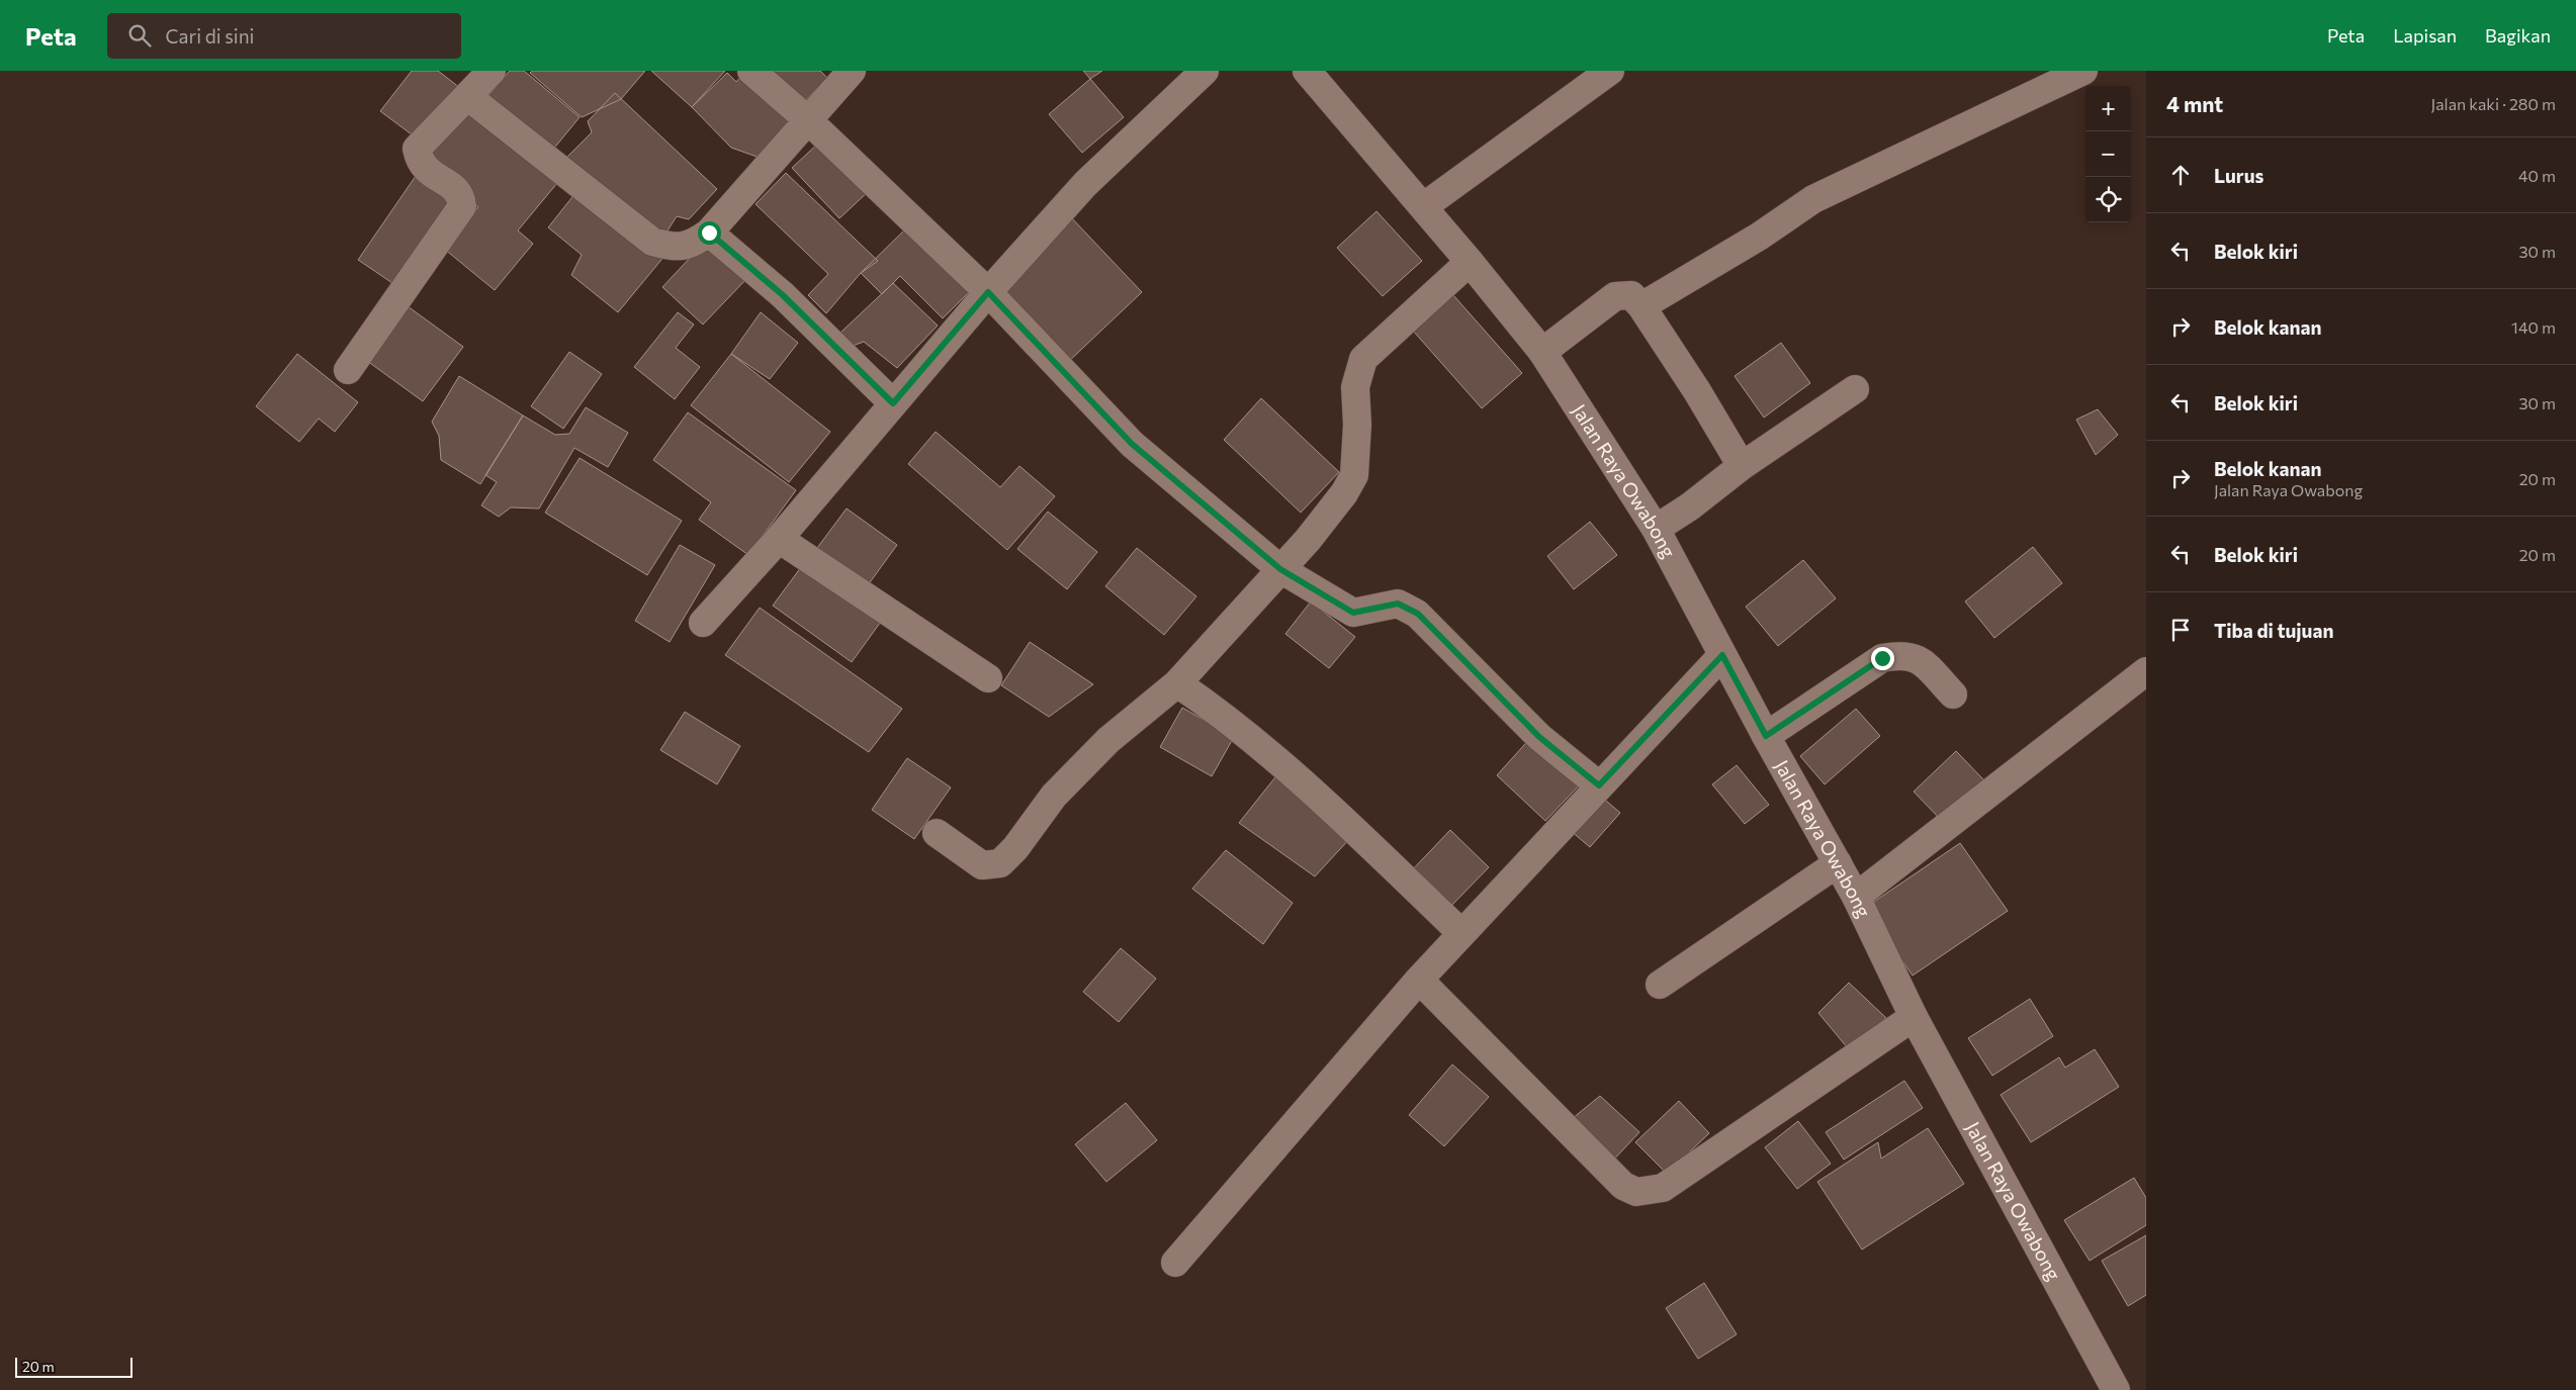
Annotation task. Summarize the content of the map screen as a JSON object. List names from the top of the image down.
{
  "streets": {
    "street": ["Jalan Raya Owabong"]
  },
  "scale_bar": "20 m",
  "page": {
    "header": "Peta",
    "search": "Cari di sini",
    "nav": ["Peta", "Lapisan", "Bagikan"],
    "heading": ["4 mnt", "Jalan kaki · 280 m"],
    "map_buttons": ["+", "−"],
    "list": [
      ["Lurus", "40 m"],
      ["Belok kiri", "30 m"],
      ["Belok kanan", "140 m"],
      ["Belok kiri", "30 m"],
      ["Belok kanan", "Jalan Raya Owabong", "20 m"],
      ["Belok kiri", "20 m"],
      "Tiba di tujuan"
    ],
    "scale": "20 m"
  }
}
